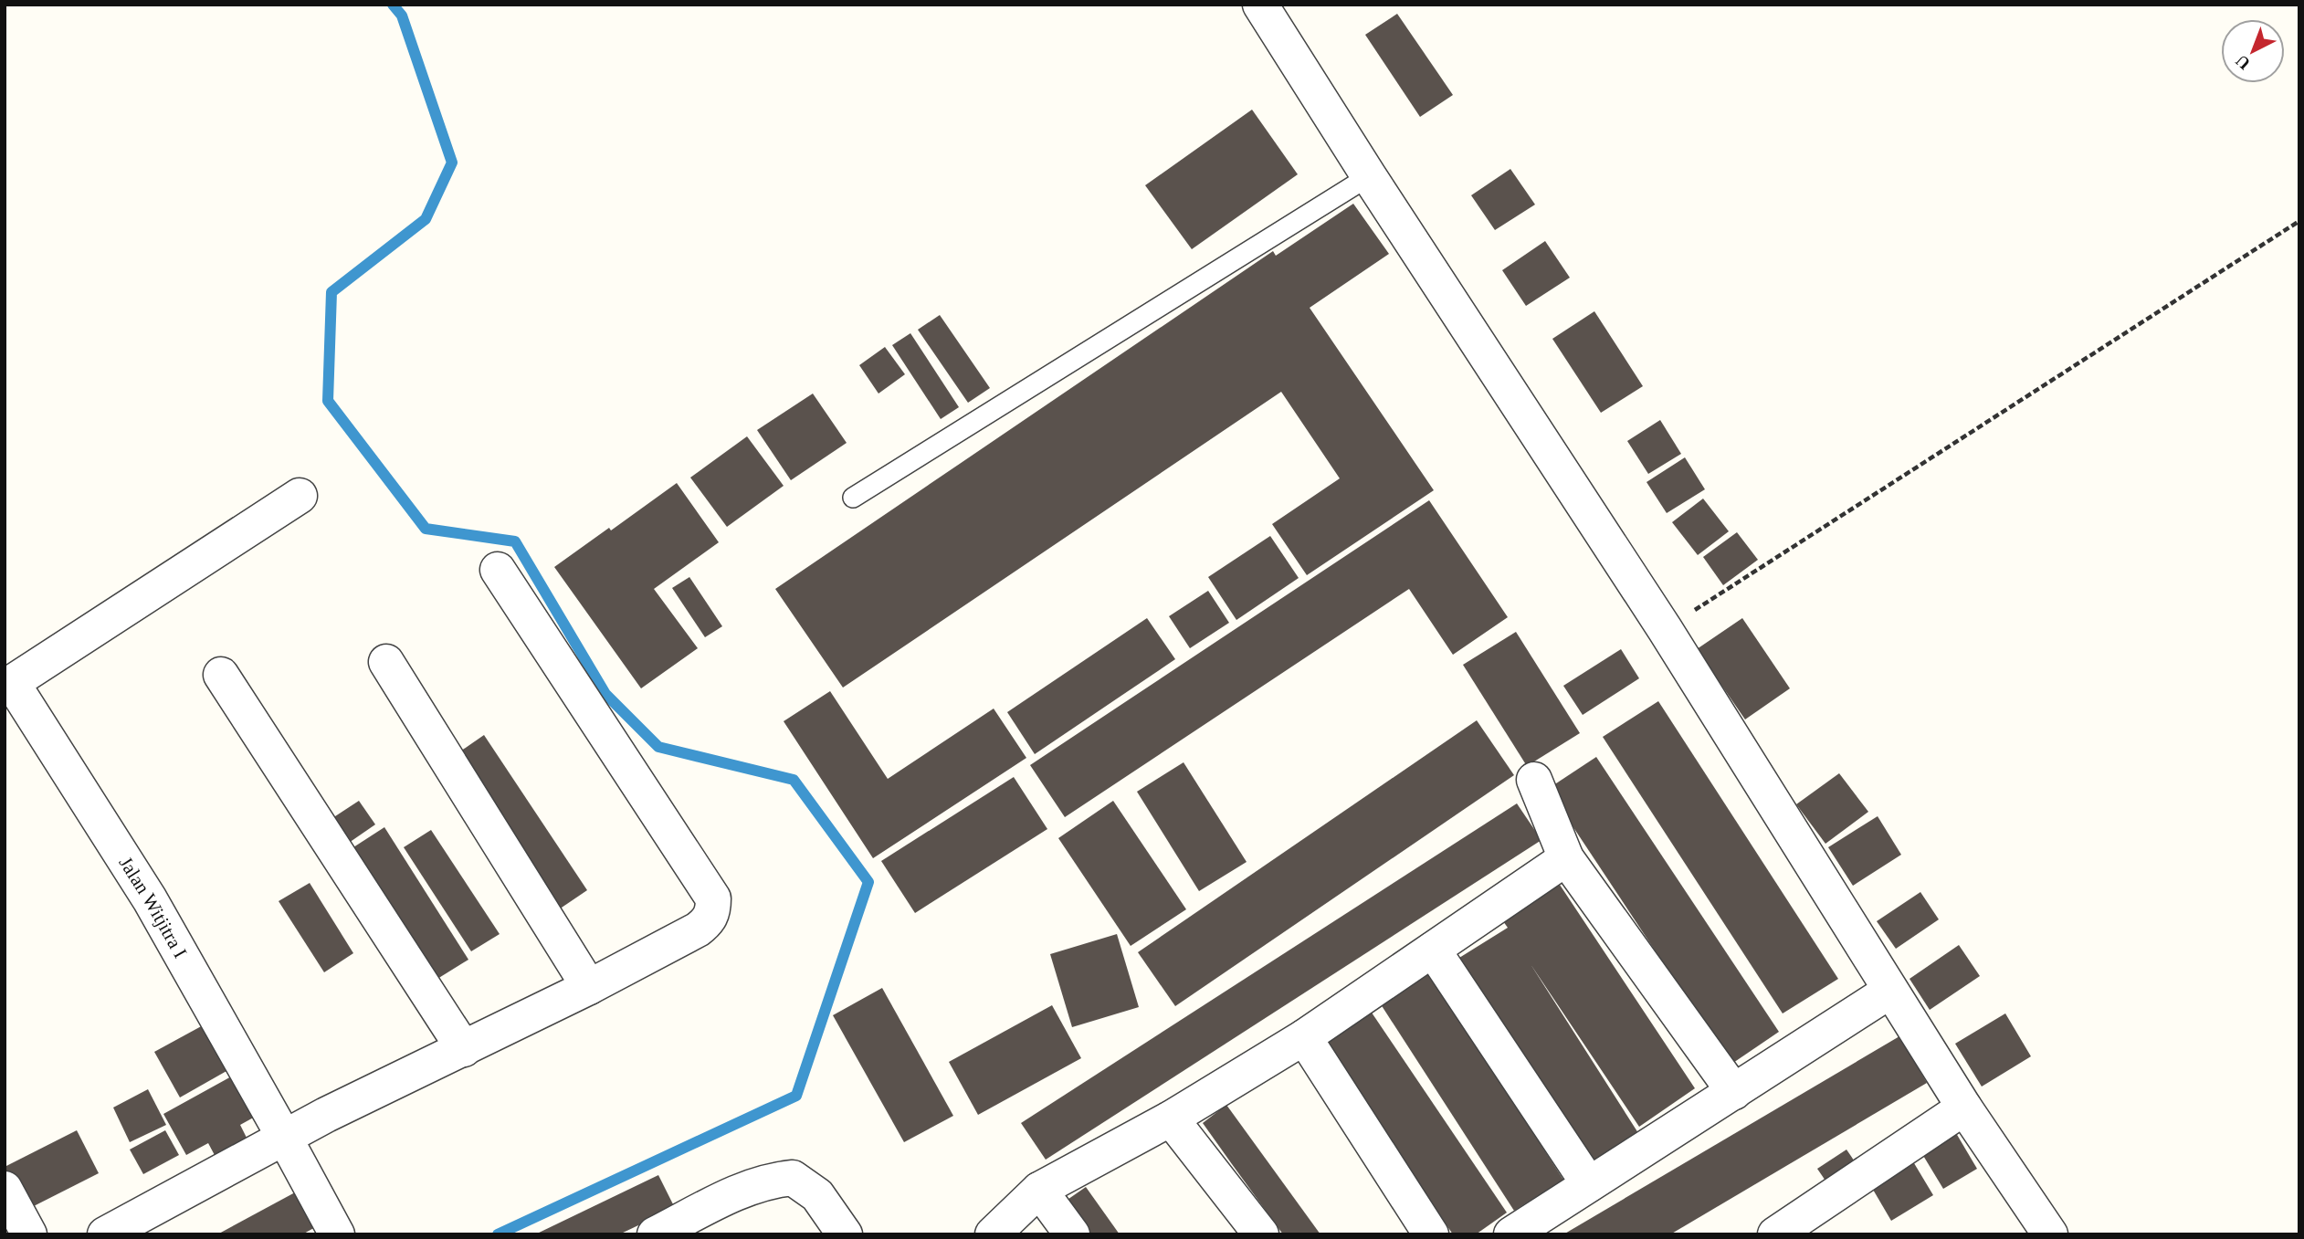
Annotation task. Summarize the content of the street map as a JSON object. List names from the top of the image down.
{
  "streets": {
    "street": ["Jalan Witjitra I"]
  },
  "north": "bottom left"
}
